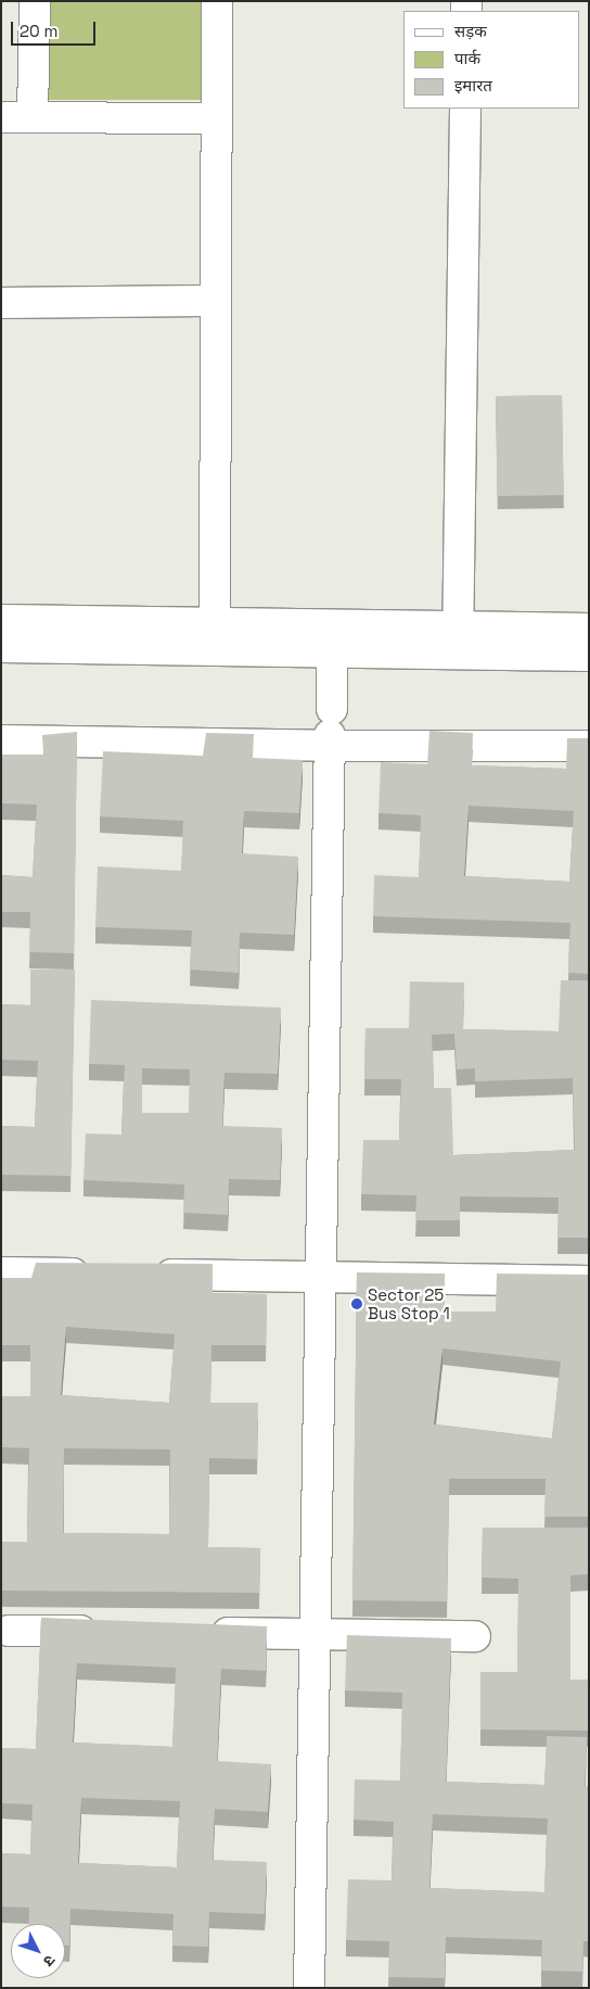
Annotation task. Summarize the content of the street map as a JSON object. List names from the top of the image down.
{
  "places": ["Sector 25 Bus Stop 1"],
  "legend": ["सड़क", "पार्क", "इमारत"],
  "scale_bar": "20 m",
  "north": "bottom right"
}
